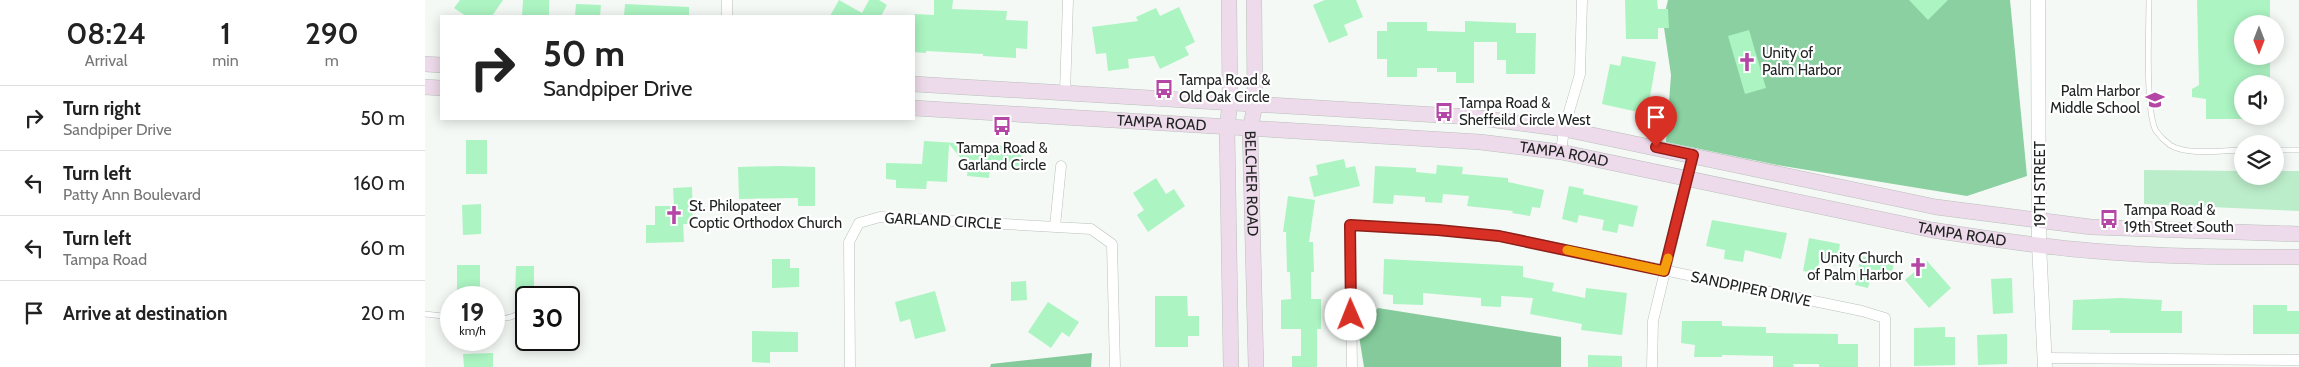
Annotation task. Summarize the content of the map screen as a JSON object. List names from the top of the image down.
{
  "streets": {
    "main road": ["TAMPA ROAD", "BELCHER ROAD"],
    "street": ["19TH STREET", "GARLAND CIRCLE", "SANDPIPER DRIVE"]
  },
  "crossings": [
    ["TAMPA ROAD", "BELCHER ROAD"],
    ["TAMPA ROAD", "19TH STREET"]
  ],
  "places": {
    "church": ["Unity of Palm Harbor", "St. Philopateer Coptic Orthodox Church", "Unity Church of Palm Harbor"],
    "bus stop": [
      "Tampa Road & Old Oak Circle",
      "Tampa Road & Sheffeild Circle West",
      "Tampa Road & Garland Circle",
      "Tampa Road & 19th Street South"
    ],
    "school or university": ["Palm Harbor Middle School"]
  },
  "north": "bottom",
  "page": {
    "eta": [
      "08:24",
      "Arrival",
      "1",
      "min",
      "290",
      "m"
    ],
    "turn": ["50 m", "Sandpiper Drive"],
    "list": [
      {
        "name": "Turn right",
        "note": "Sandpiper Drive",
        "value": "50 m"
      },
      {
        "name": "Turn left",
        "note": "Patty Ann Boulevard",
        "value": "160 m"
      },
      {
        "name": "Turn left",
        "note": "Tampa Road",
        "value": "60 m"
      },
      {
        "name": "Arrive at destination",
        "value": "20 m"
      }
    ],
    "speed": "19 km/h",
    "limit": "30"
  }
}
